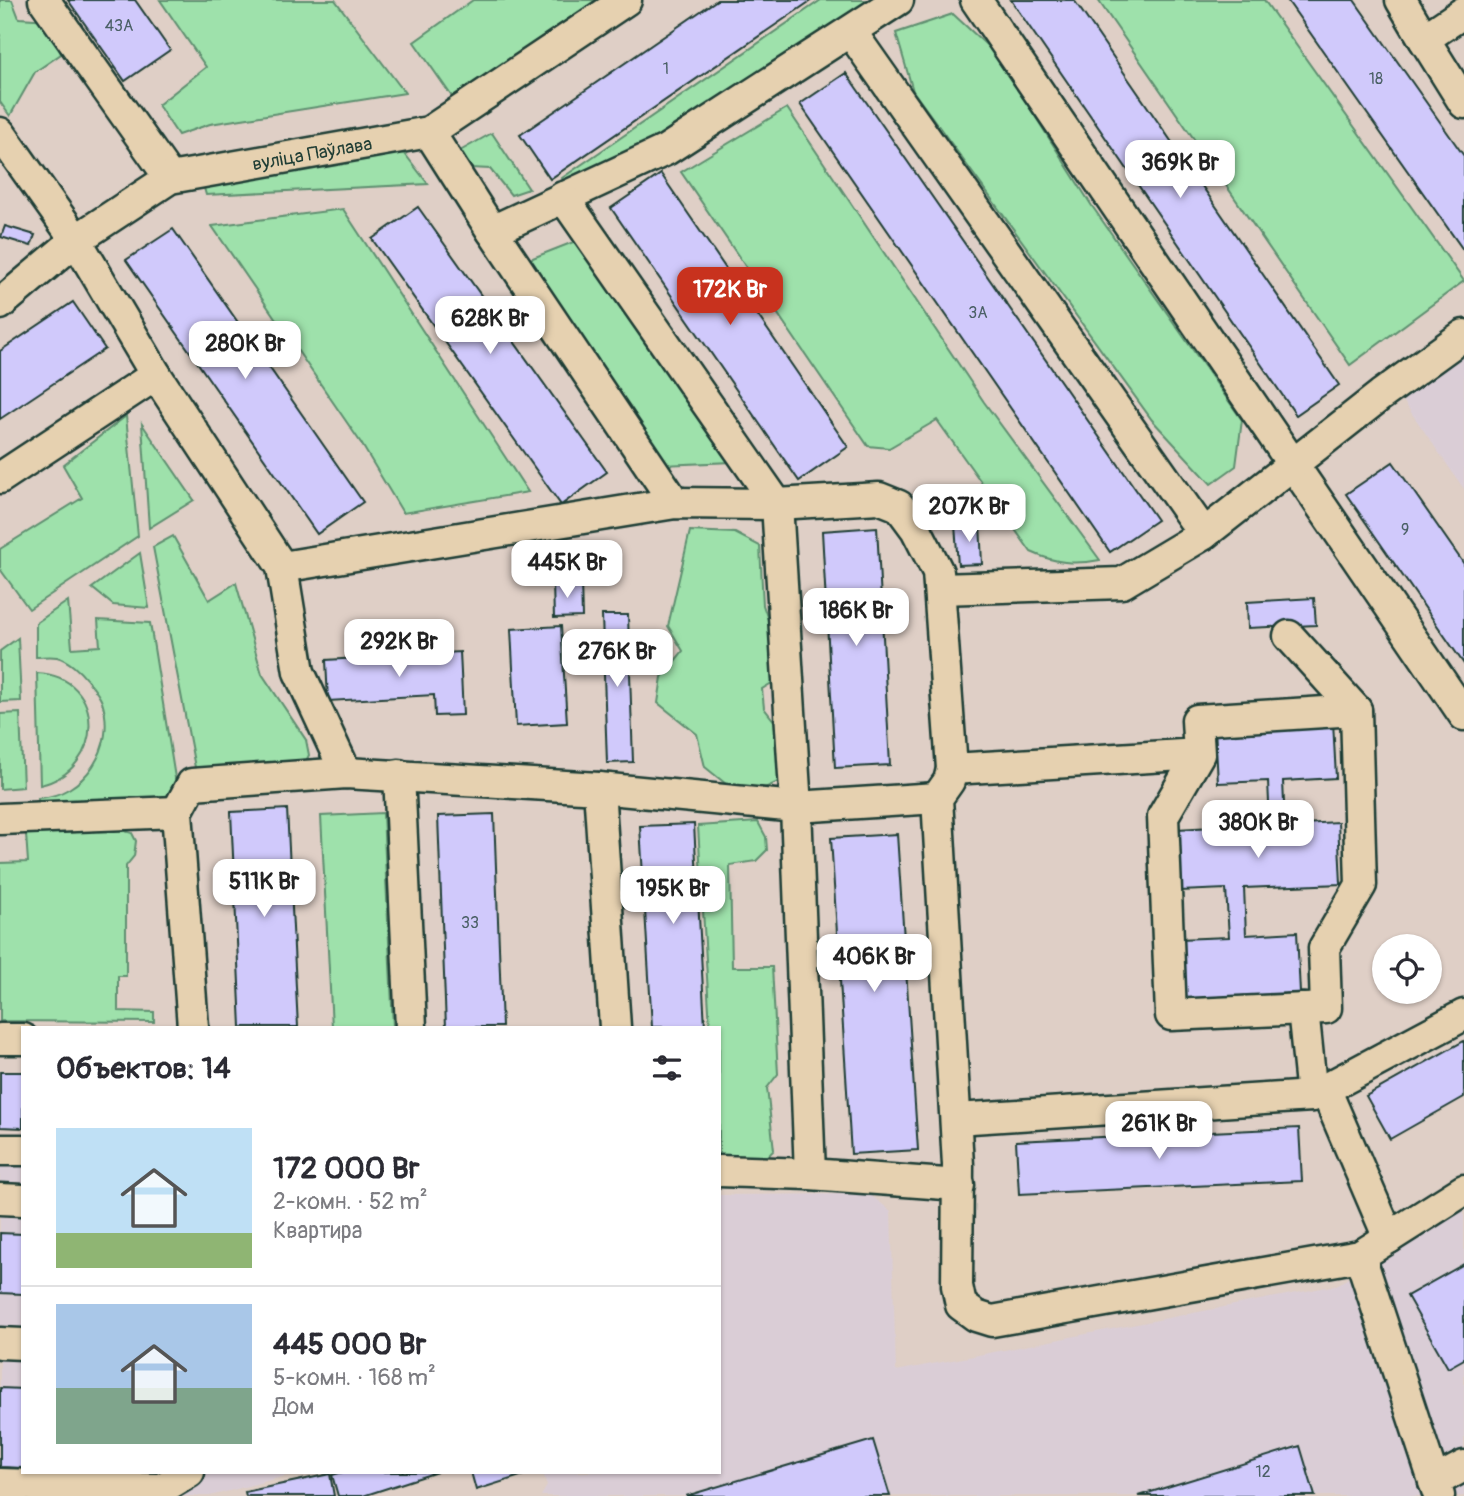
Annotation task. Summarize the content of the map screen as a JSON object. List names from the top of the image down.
{
  "streets": {
    "street": ["вуліца Паўлава"]
  },
  "house_numbers": [
    "43А",
    "1",
    "18",
    "3А",
    "9",
    "33",
    "12"
  ],
  "page": {
    "price": [
      "369K Br",
      "172K Br",
      "628K Br",
      "280K Br",
      "207K Br",
      "445K Br",
      "186K Br",
      "292K Br",
      "276K Br",
      "380K Br",
      "511K Br",
      "195K Br",
      "406K Br",
      "261K Br"
    ],
    "heading": "Объектов: 14",
    "list": [
      {
        "name": "172 000 Br",
        "note": "2-комн. · 52 m² · Квартира"
      },
      {
        "name": "445 000 Br",
        "note": "5-комн. · 168 m² · Дом"
      }
    ]
  }
}
